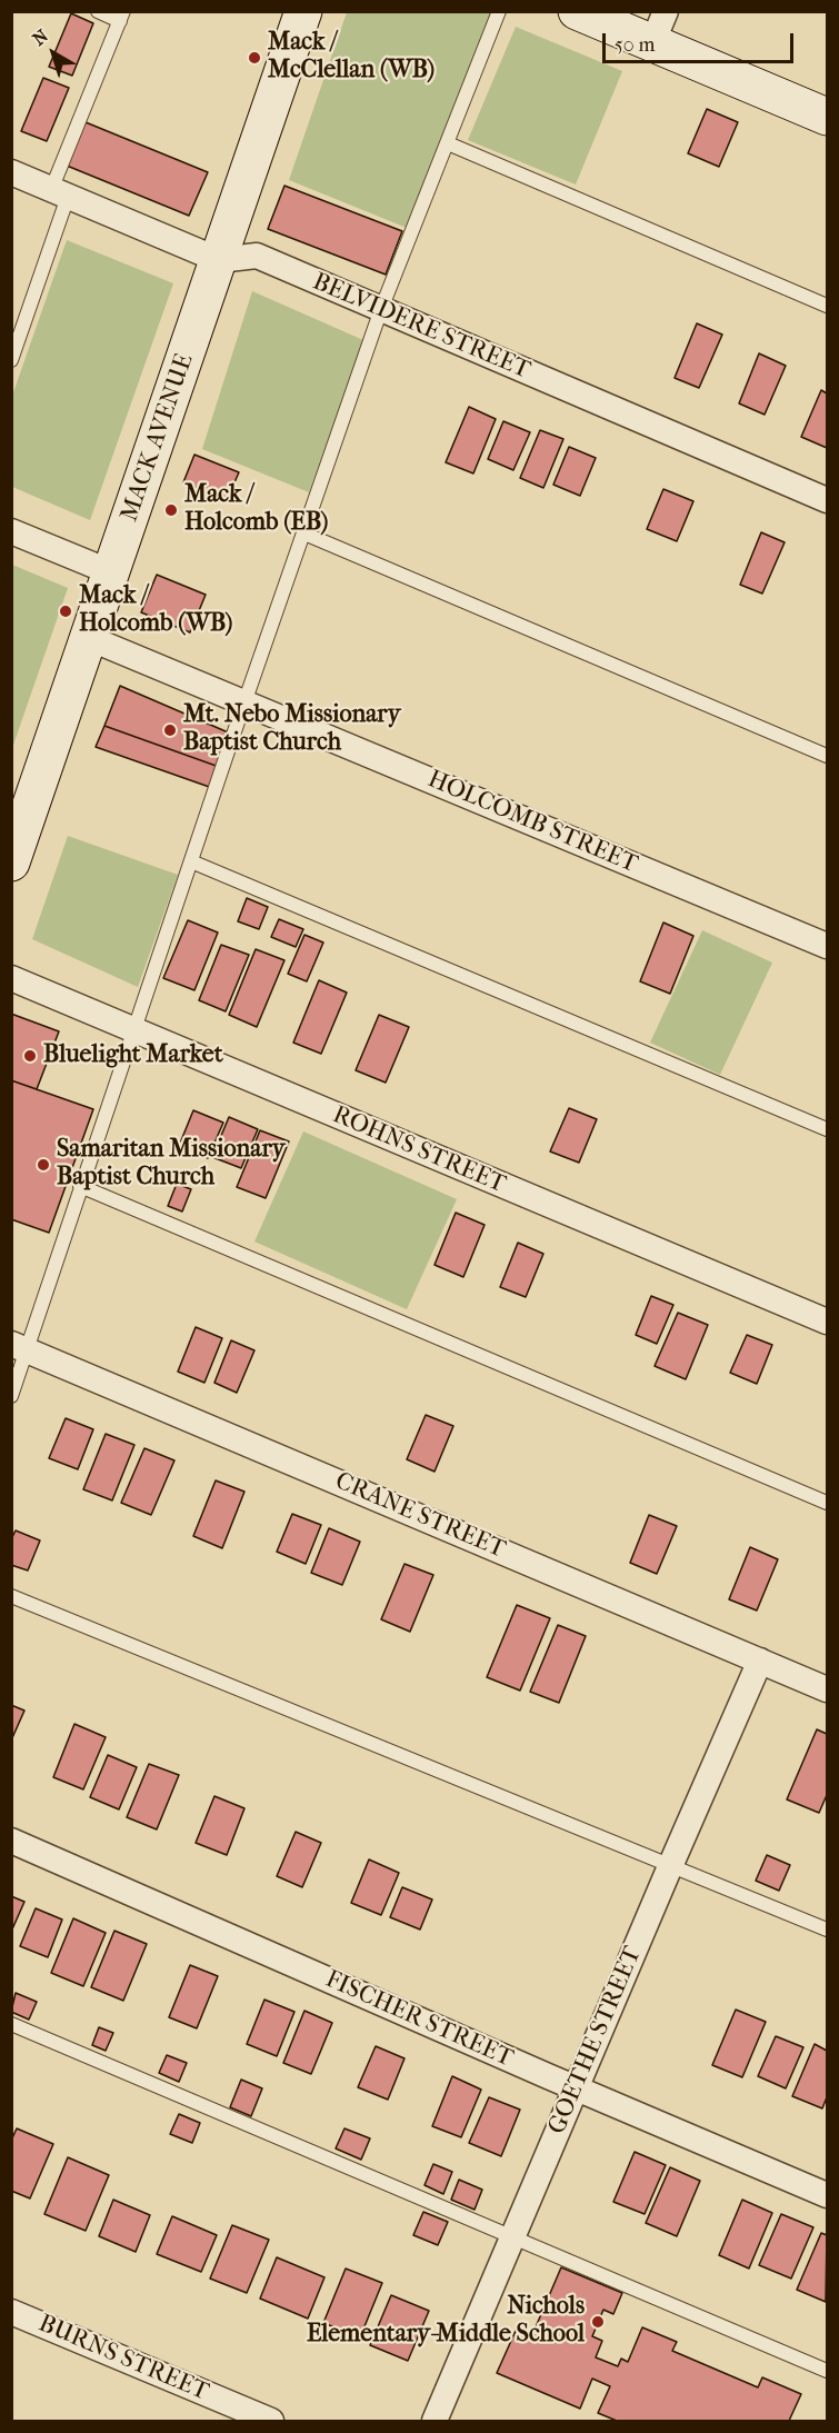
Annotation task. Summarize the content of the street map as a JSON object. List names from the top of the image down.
{
  "streets": {
    "main road": ["MACK AVENUE"],
    "street": [
      "BELVIDERE STREET",
      "HOLCOMB STREET",
      "ROHNS STREET",
      "CRANE STREET",
      "FISCHER STREET",
      "GOETHE STREET",
      "BURNS STREET"
    ]
  },
  "crossings": [
    ["BELVIDERE STREET", "MACK AVENUE"],
    ["MACK AVENUE", "HOLCOMB STREET"],
    ["CRANE STREET", "GOETHE STREET"],
    ["FISCHER STREET", "GOETHE STREET"]
  ],
  "places": [
    "Mack / McClellan (WB)",
    "Mack / Holcomb (EB)",
    "Mack / Holcomb (WB)",
    "Mt. Nebo Missionary Baptist Church",
    "Bluelight Market",
    "Samaritan Missionary Baptist Church",
    "Nichols Elementary-Middle School"
  ],
  "scale_bar": "50 m",
  "north": "top left"
}
